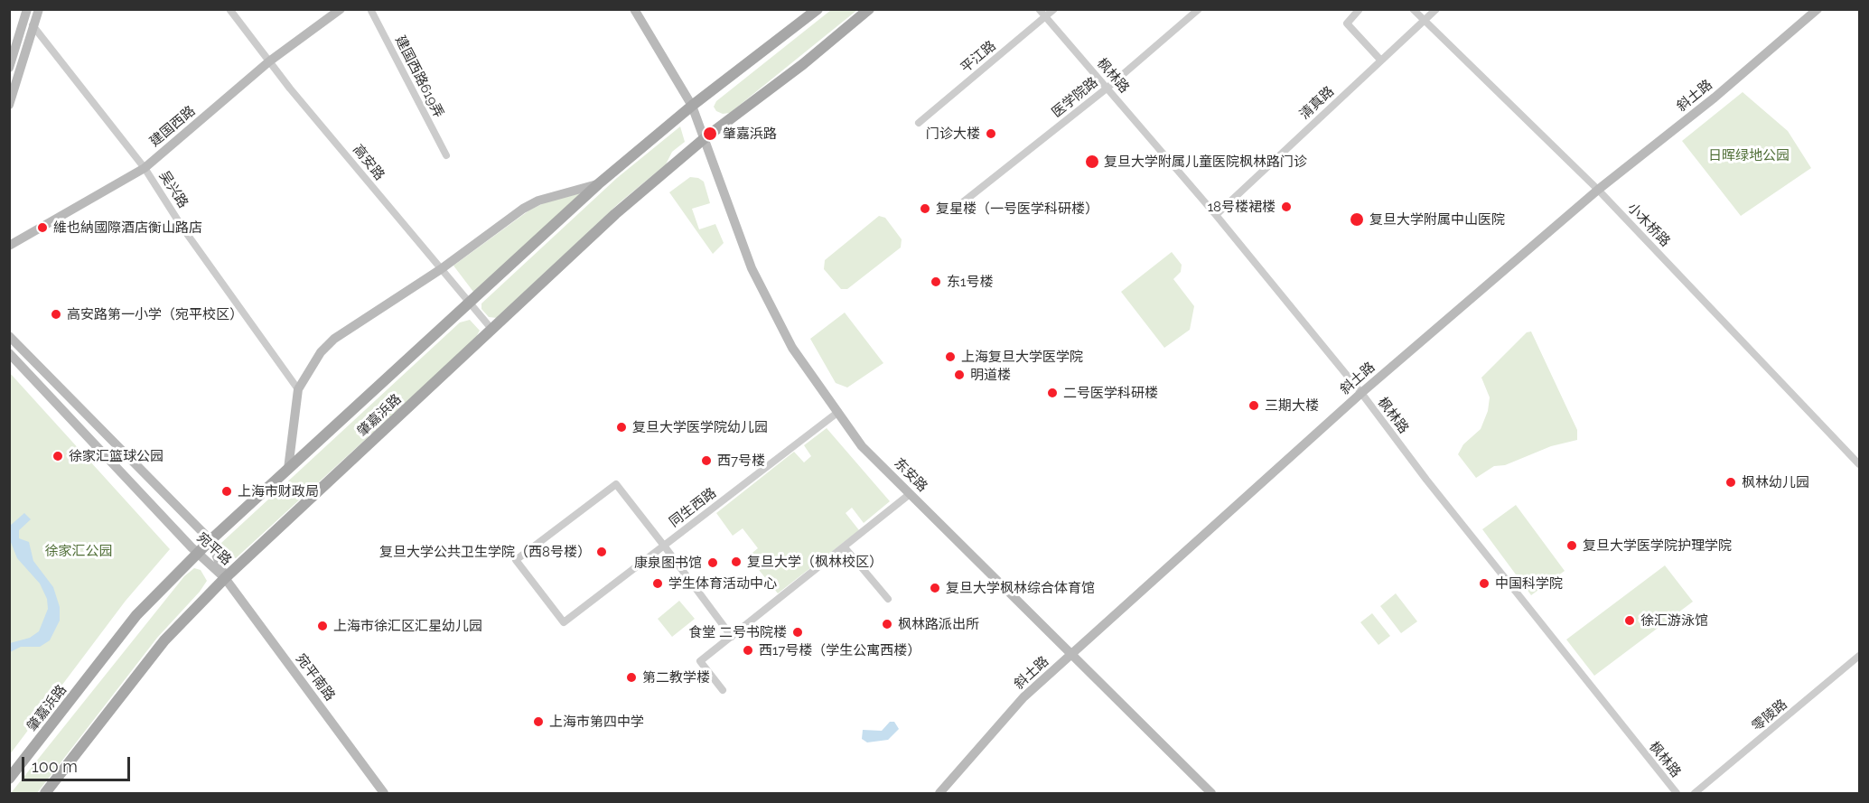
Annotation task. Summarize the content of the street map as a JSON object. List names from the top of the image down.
{
  "streets": {
    "main road": [
      "斜土路",
      "建国西路",
      "肇嘉浜路",
      "东安路",
      "宛平路",
      "宛平南路"
    ],
    "street": [
      "平江路",
      "枫林路",
      "建国西路619弄",
      "医学院路",
      "清真路",
      "高安路",
      "吴兴路",
      "小木桥路",
      "同生西路",
      "零陵路"
    ]
  },
  "crossings": [
    ["平江路", "枫林路"],
    ["枫林路", "斜土路"],
    ["枫林路", "医学院路"],
    ["枫林路", "清真路"],
    ["斜土路", "小木桥路"],
    ["斜土路", "东安路"],
    ["清真路", "小木桥路"],
    ["建国西路", "高安路"],
    ["建国西路", "吴兴路"],
    ["高安路", "肇嘉浜路"],
    ["吴兴路", "肇嘉浜路"],
    ["肇嘉浜路", "东安路"],
    ["肇嘉浜路", "宛平路"],
    ["肇嘉浜路", "宛平南路"],
    ["东安路", "同生西路"],
    ["宛平路", "宛平南路"]
  ],
  "parks": ["日晖绿地公园", "徐家汇公园"],
  "places": [
    "肇嘉浜路",
    "门诊大楼",
    "复旦大学附属儿童医院枫林路门诊",
    "18号楼裙楼",
    "复星楼（一号医学科研楼）",
    "复旦大学附属中山医院",
    "維也納國際酒店衡山路店",
    "东1号楼",
    "高安路第一小学（宛平校区）",
    "上海复旦大学医学院",
    "明道楼",
    "二号医学科研楼",
    "三期大楼",
    "复旦大学医学院幼儿园",
    "徐家汇篮球公园",
    "西7号楼",
    "枫林幼儿园",
    "上海市财政局",
    "复旦大学医学院护理学院",
    "复旦大学公共卫生学院（西8号楼）",
    "复旦大学（枫林校区）",
    "康泉图书馆",
    "学生体育活动中心",
    "中国科学院",
    "复旦大学枫林综合体育馆",
    "徐汇游泳馆",
    "枫林路派出所",
    "上海市徐汇区汇星幼儿园",
    "食堂 二号书院楼",
    "西17号楼（学生公寓西楼）",
    "第二教学楼",
    "上海市第四中学"
  ],
  "scale_bar": "100 m"
}
